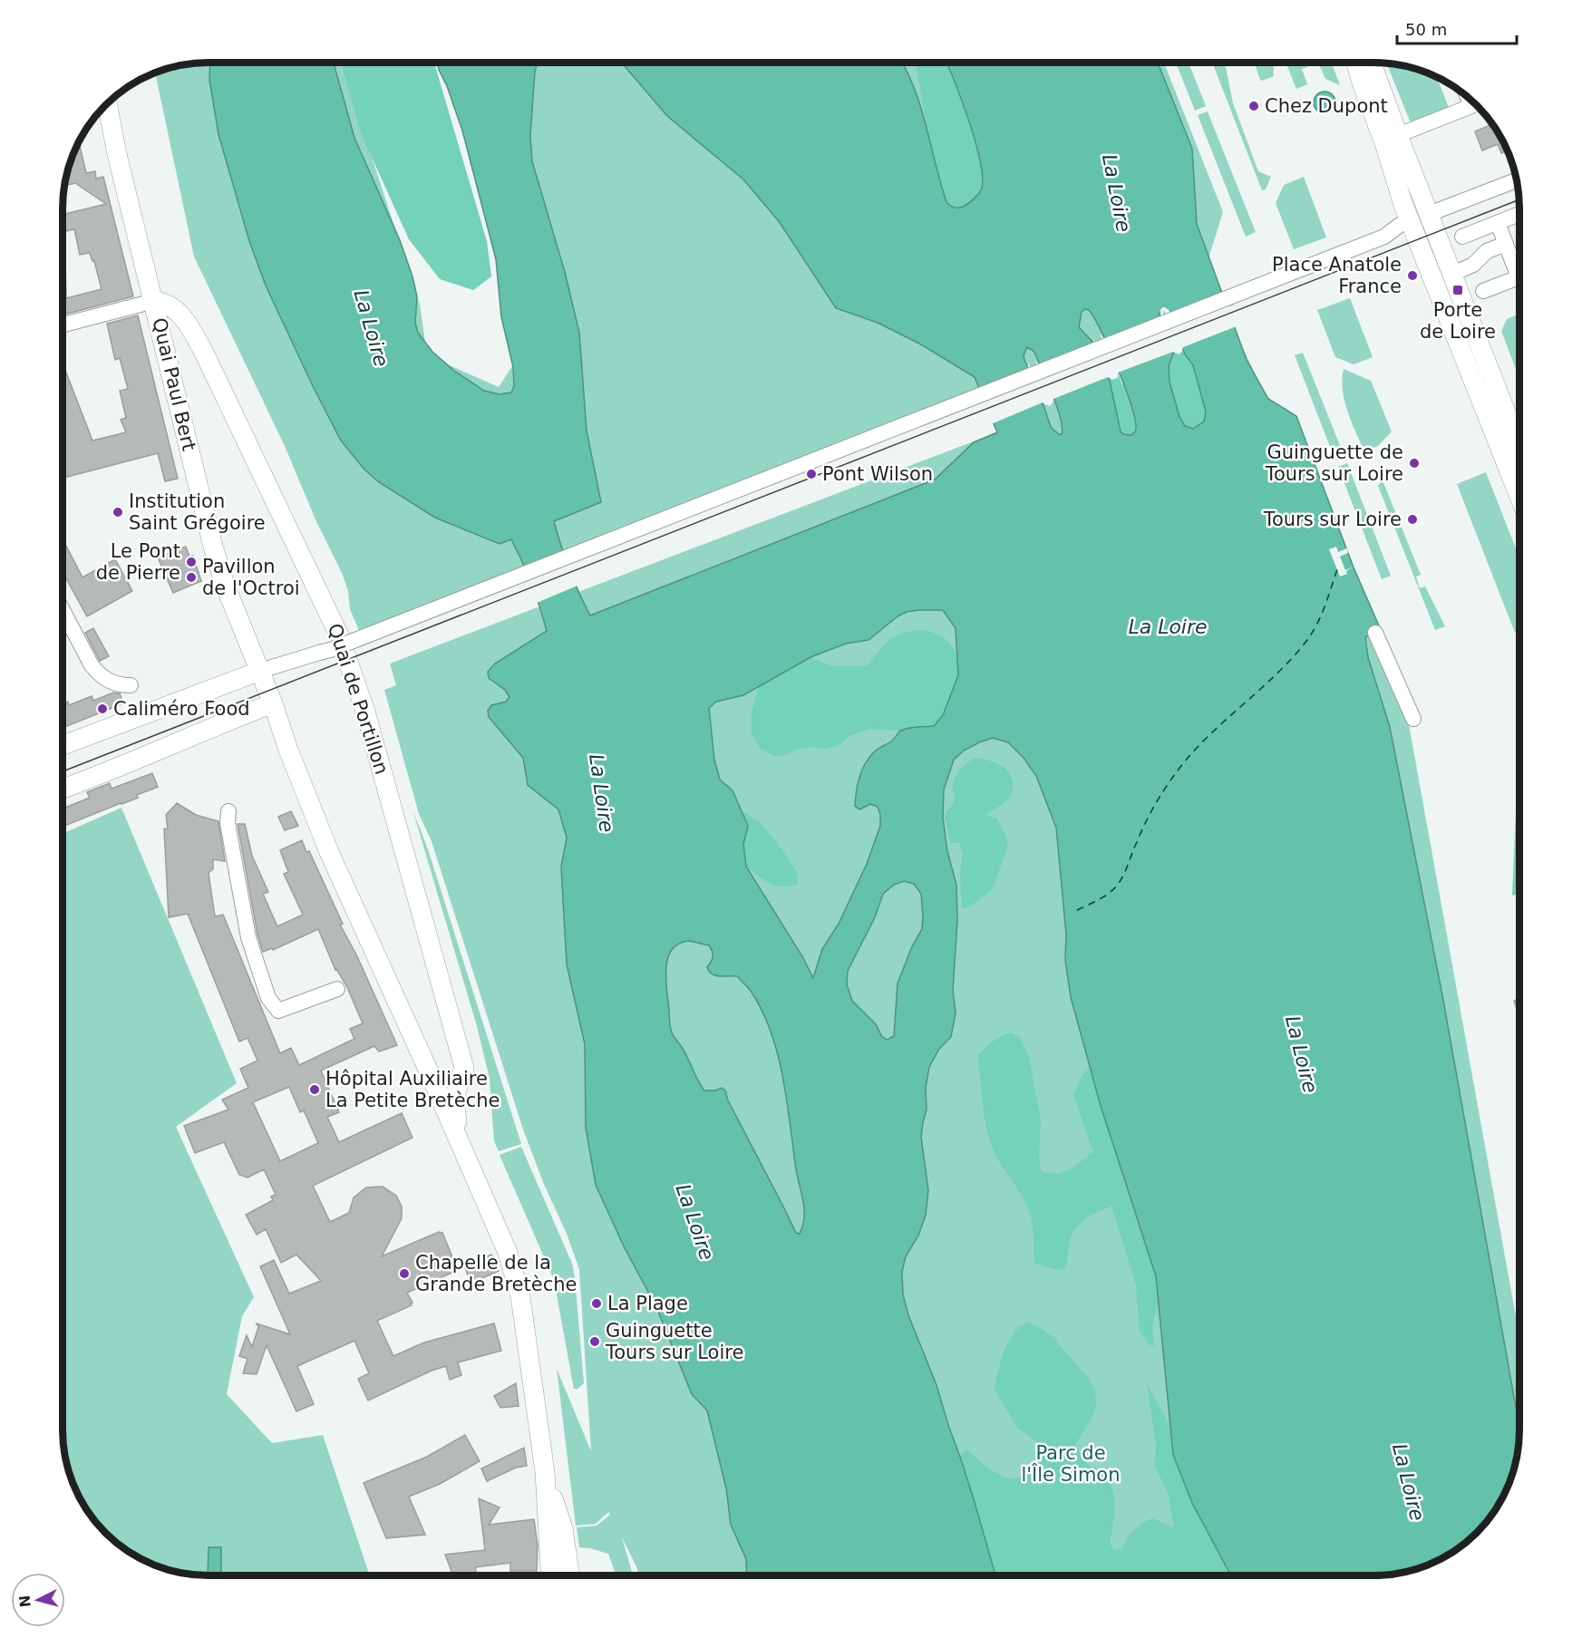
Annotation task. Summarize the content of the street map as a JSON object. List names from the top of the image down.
{
  "streets": {
    "main road": ["Quai Paul Bert", "Quai de Portillon"]
  },
  "crossings": [
    ["Quai Paul Bert", "Quai de Portillon"]
  ],
  "water": ["La Loire"],
  "parks": ["Parc de l'Île Simon"],
  "places": {
    "other": [
      "Chez Dupont",
      "Place Anatole France",
      "Guinguette de Tours sur Loire",
      "Pont Wilson",
      "Institution Saint Grégoire",
      "Tours sur Loire",
      "Le Pont de Pierre",
      "Pavillon de l'Octroi",
      "Caliméro Food",
      "Hôpital Auxiliaire La Petite Bretèche",
      "Chapelle de la Grande Bretèche",
      "La Plage",
      "Guinguette Tours sur Loire"
    ],
    "transit": ["Porte de Loire"]
  },
  "scale_bar": "50 m",
  "north": "left"
}
